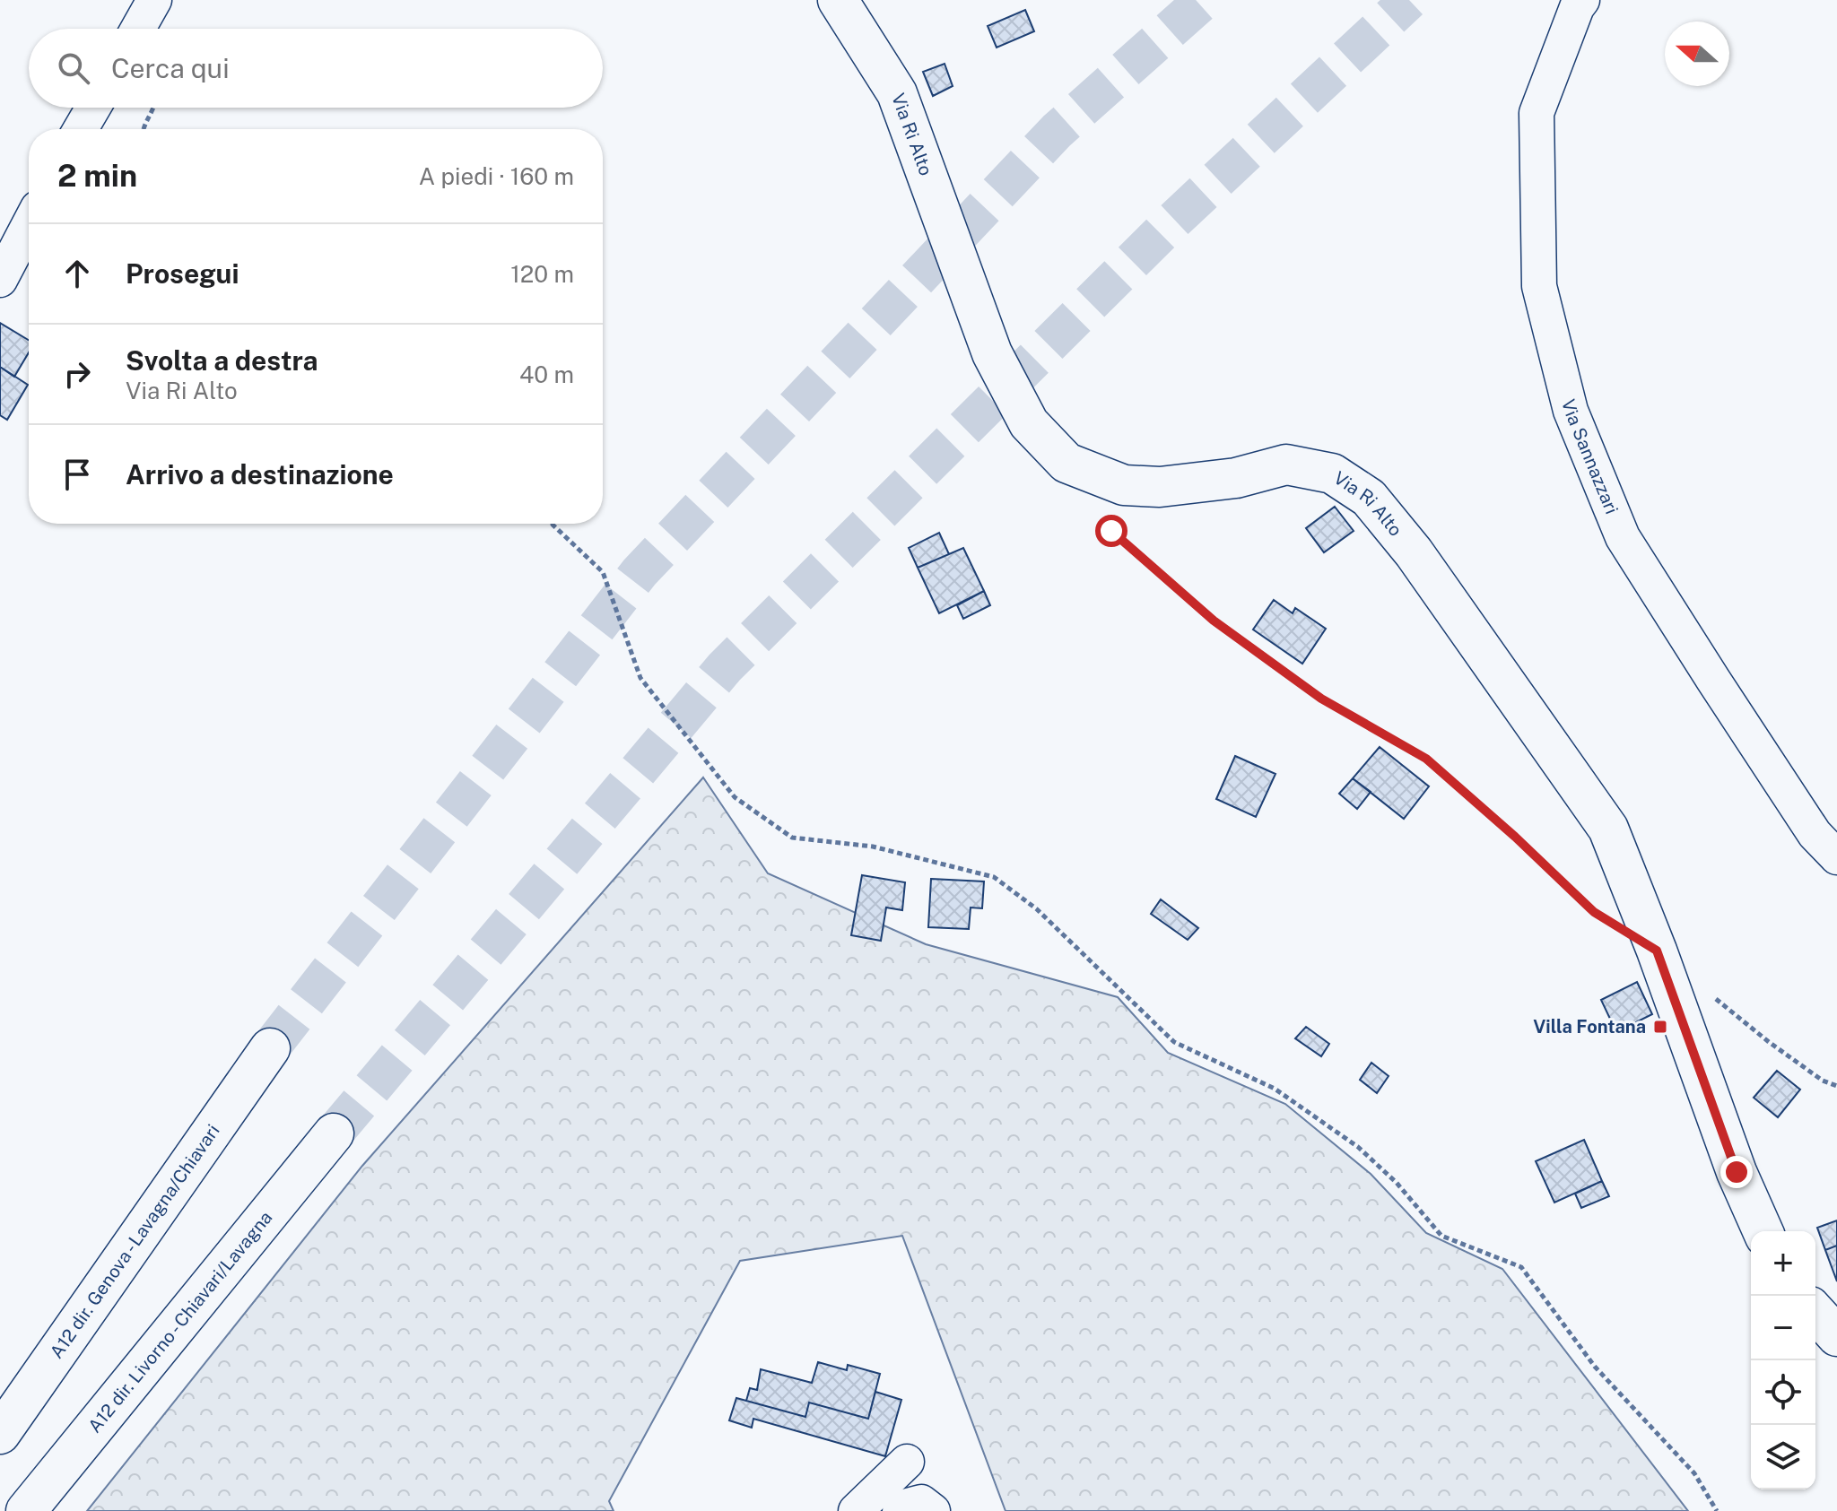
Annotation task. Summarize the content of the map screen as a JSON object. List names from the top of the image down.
{
  "streets": {
    "main road": ["Via Ri Alto", "A12 dir. Genova - Lavagna/Chiavari", "A12 dir. Livorno - Chiavari/Lavagna"],
    "street": ["Via Sannazzari"]
  },
  "places": {
    "transit": ["Villa Fontana"]
  },
  "north": "left",
  "page": {
    "search": "Cerca qui",
    "heading": ["2 min", "A piedi · 160 m"],
    "list": [
      ["Prosegui", "120 m"],
      ["Svolta a destra", "Via Ri Alto", "40 m"],
      "Arrivo a destinazione"
    ],
    "map_buttons": ["+", "−"]
  }
}
